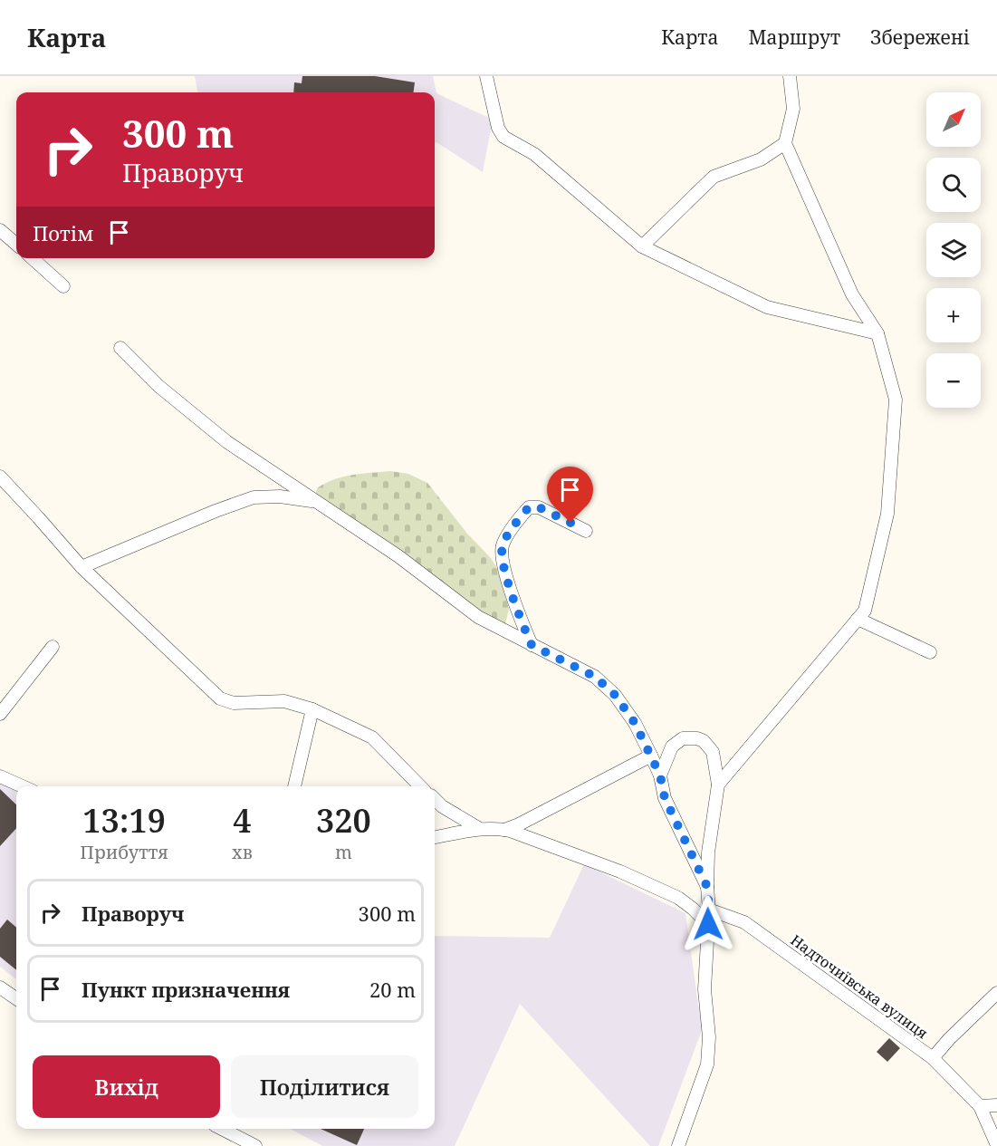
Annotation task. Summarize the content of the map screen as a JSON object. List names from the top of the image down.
{
  "streets": {
    "street": ["Надточиївська вулиця"]
  },
  "north": "top right",
  "page": {
    "header": "Карта",
    "nav": ["Карта", "Маршрут", "Збережені"],
    "map_buttons": ["+", "−"],
    "turn": ["300 m", "Праворуч"],
    "then": "Потім",
    "eta": [
      "13:19",
      "Прибуття",
      "4",
      "хв",
      "320",
      "m"
    ],
    "list": [
      {
        "name": "Праворуч",
        "value": "300 m"
      },
      {
        "name": "Пункт призначення",
        "value": "20 m"
      }
    ],
    "buttons": ["Вихід", "Поділитися"]
  }
}
